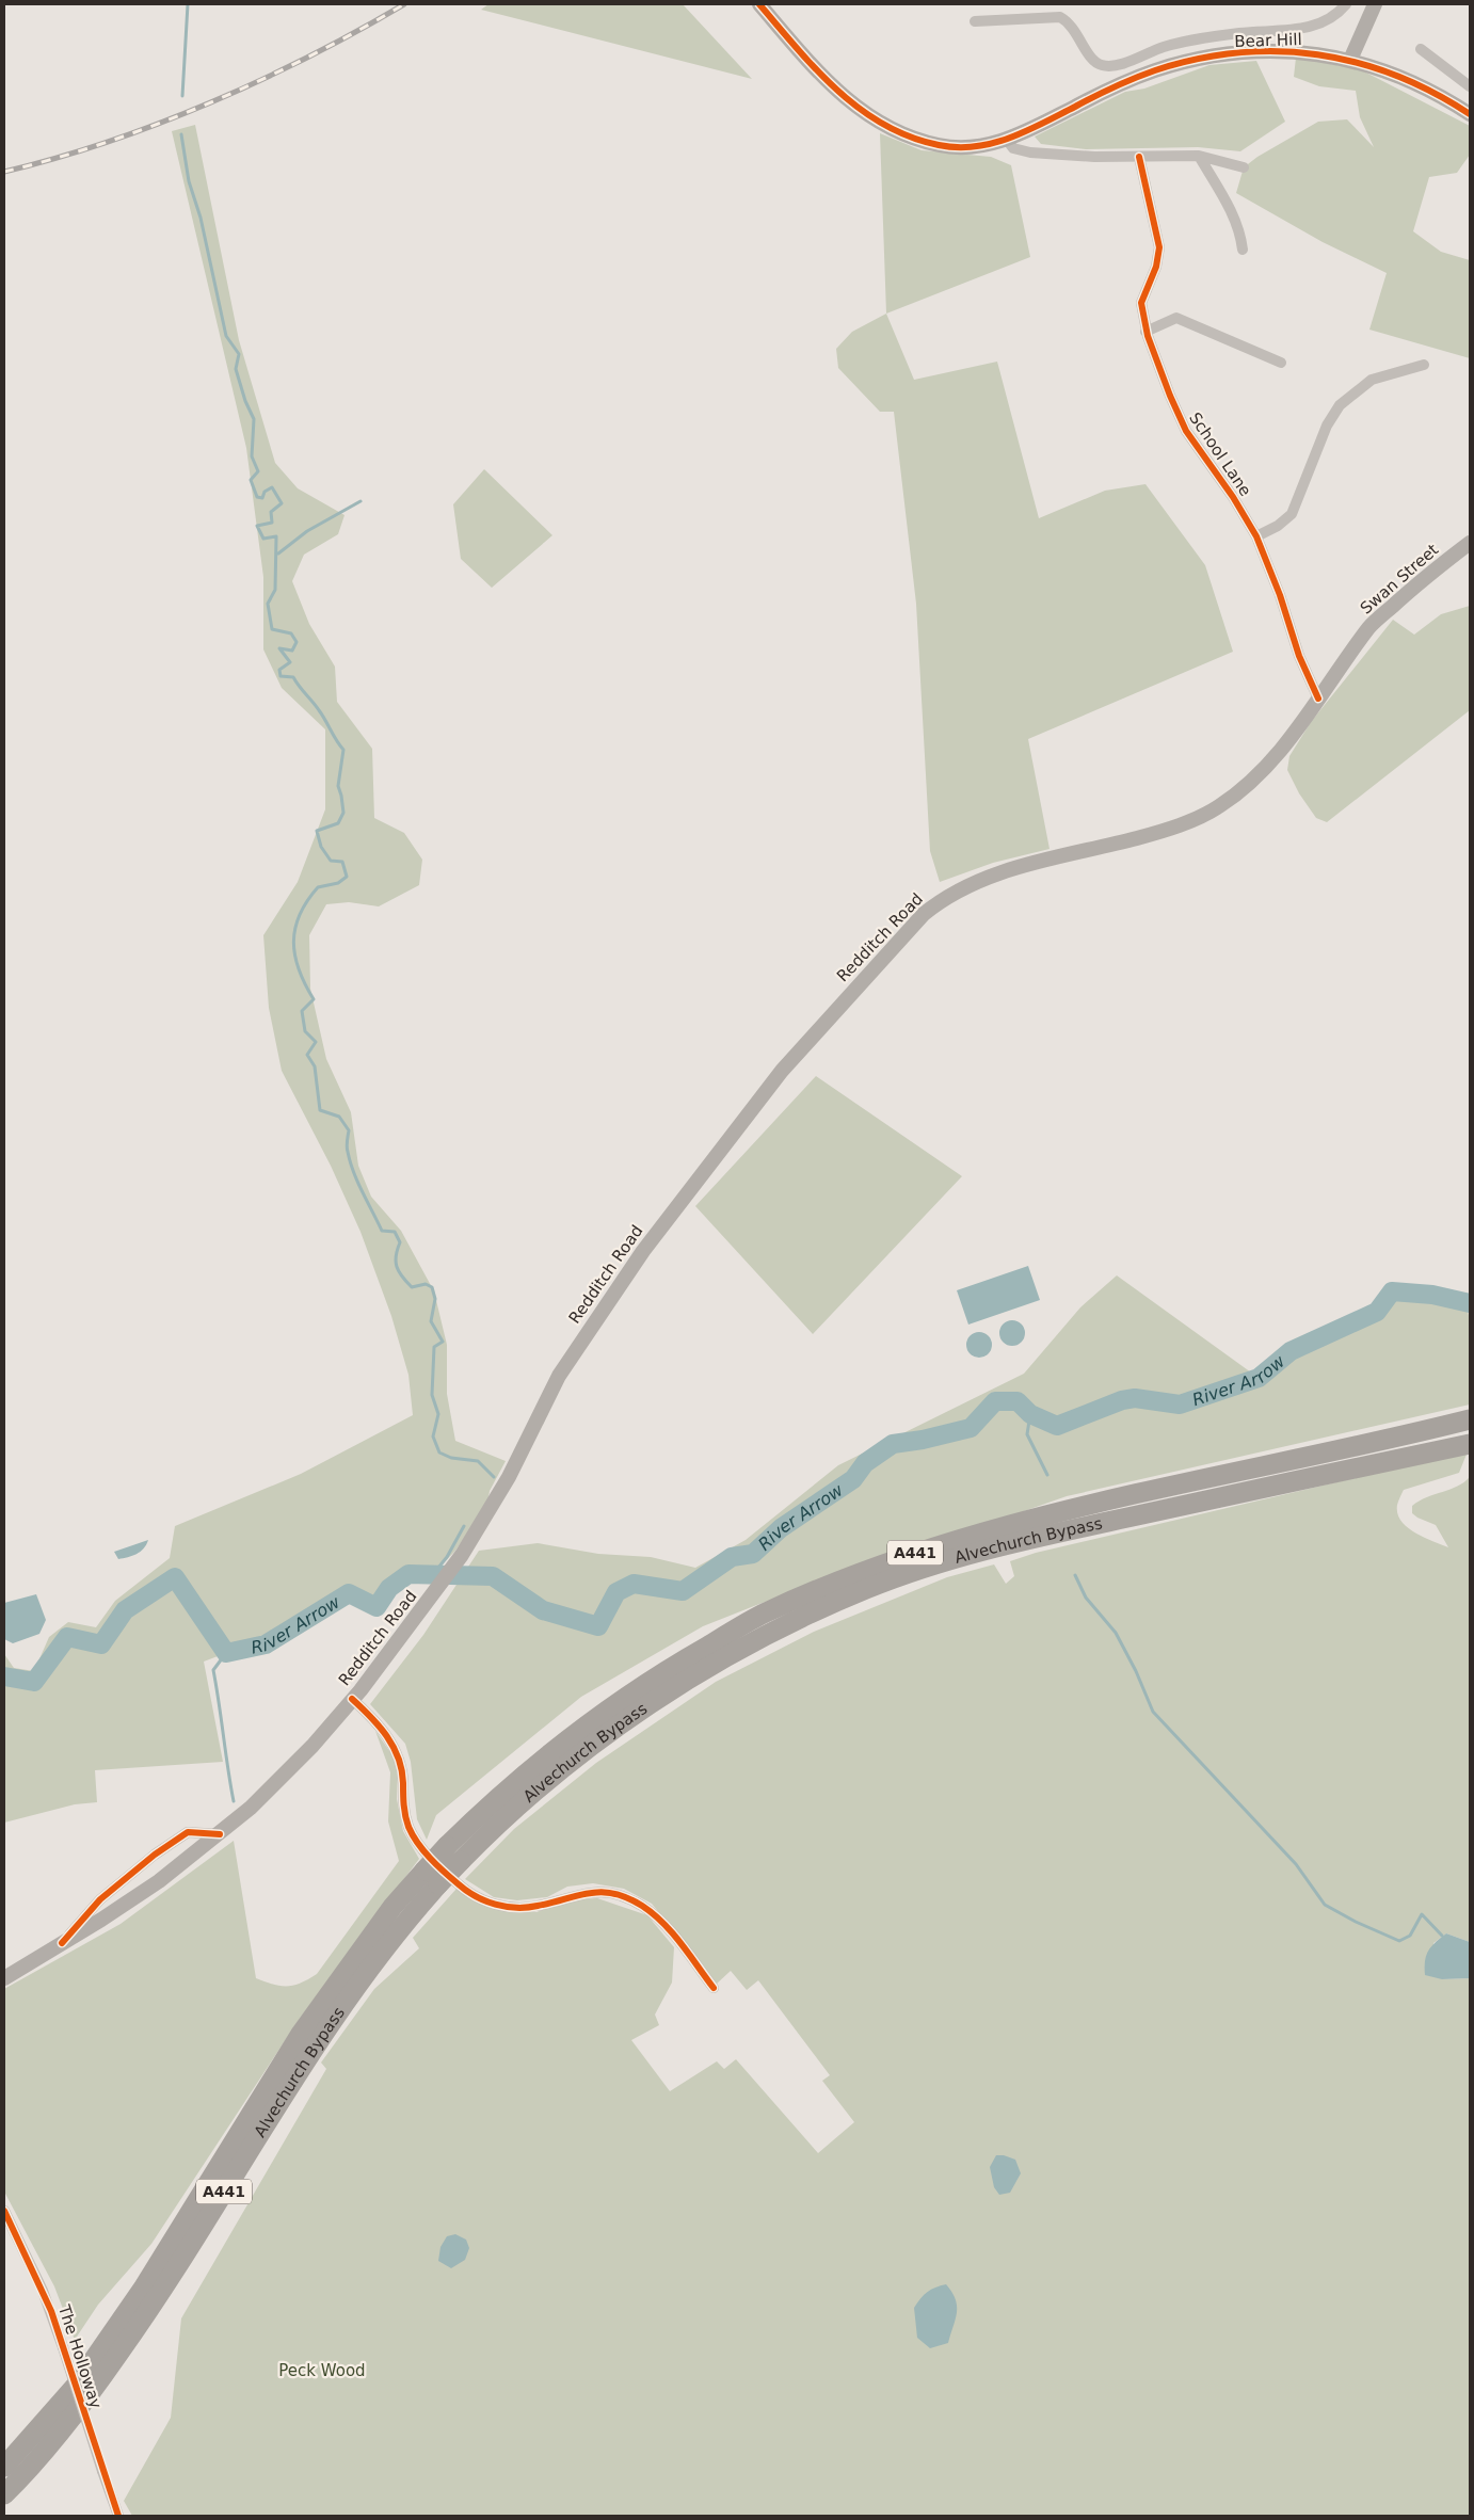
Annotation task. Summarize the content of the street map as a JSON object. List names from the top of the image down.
{
  "streets": {
    "highway": ["Alvechurch Bypass", "A441"],
    "main road": ["Bear Hill", "Swan Street", "Redditch Road"],
    "street": ["School Lane", "The Holloway"]
  },
  "crossings": [
    ["School Lane", "Swan Street"],
    ["School Lane", "Redditch Road"],
    ["Swan Street", "Redditch Road"]
  ],
  "water": ["River Arrow"],
  "parks": ["Peck Wood"]
}
